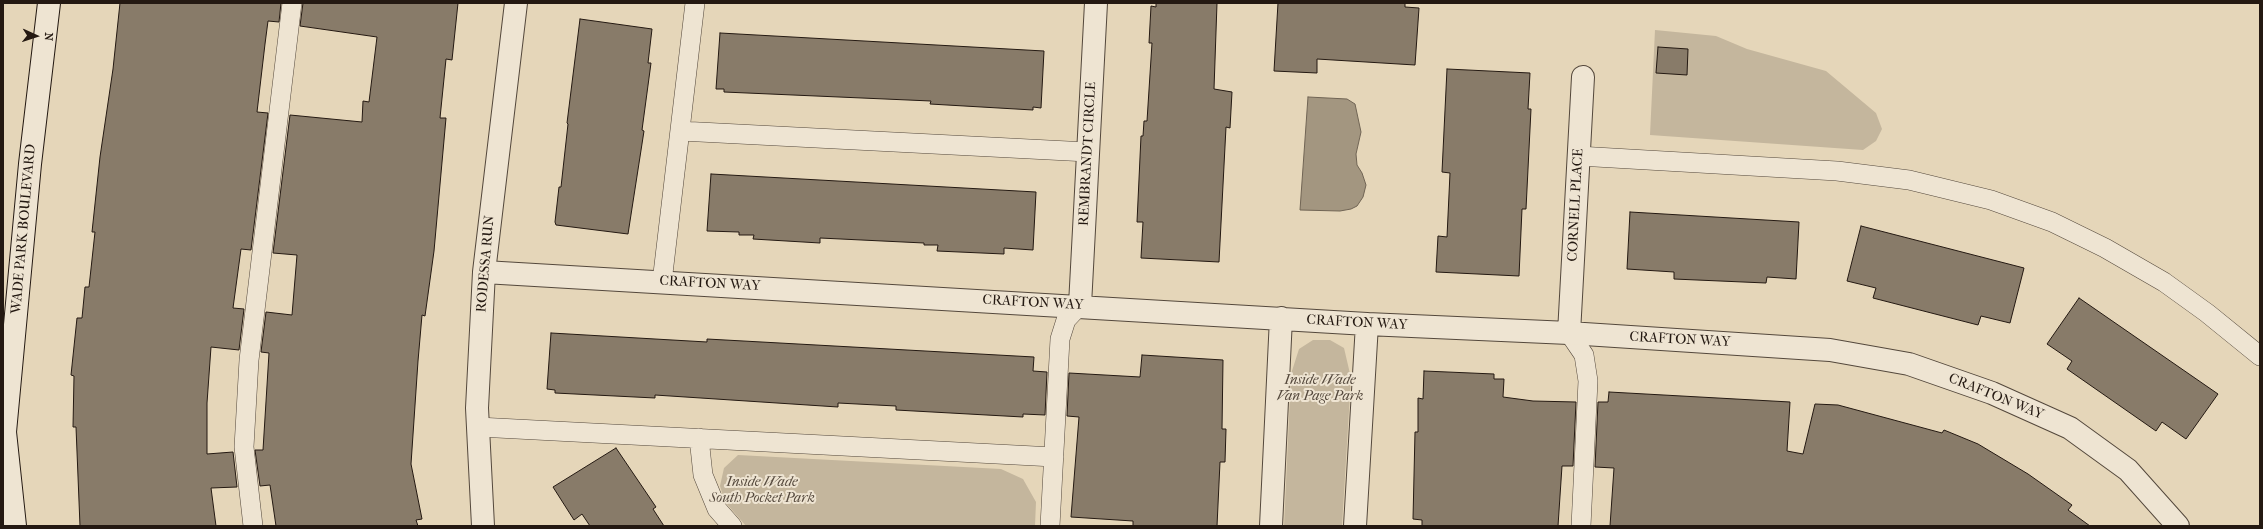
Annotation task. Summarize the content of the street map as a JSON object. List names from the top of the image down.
{
  "streets": {
    "street": [
      "REMBRANDT CIRCLE",
      "CORNELL PLACE",
      "WADE PARK BOULEVARD",
      "RODESSA RUN",
      "CRAFTON WAY"
    ]
  },
  "crossings": [
    ["REMBRANDT CIRCLE", "CRAFTON WAY"],
    ["CORNELL PLACE", "CRAFTON WAY"],
    ["RODESSA RUN", "CRAFTON WAY"]
  ],
  "parks": ["Inside Wade Van Page Park", "Inside Wade South Pocket Park"],
  "north": "right"
}
